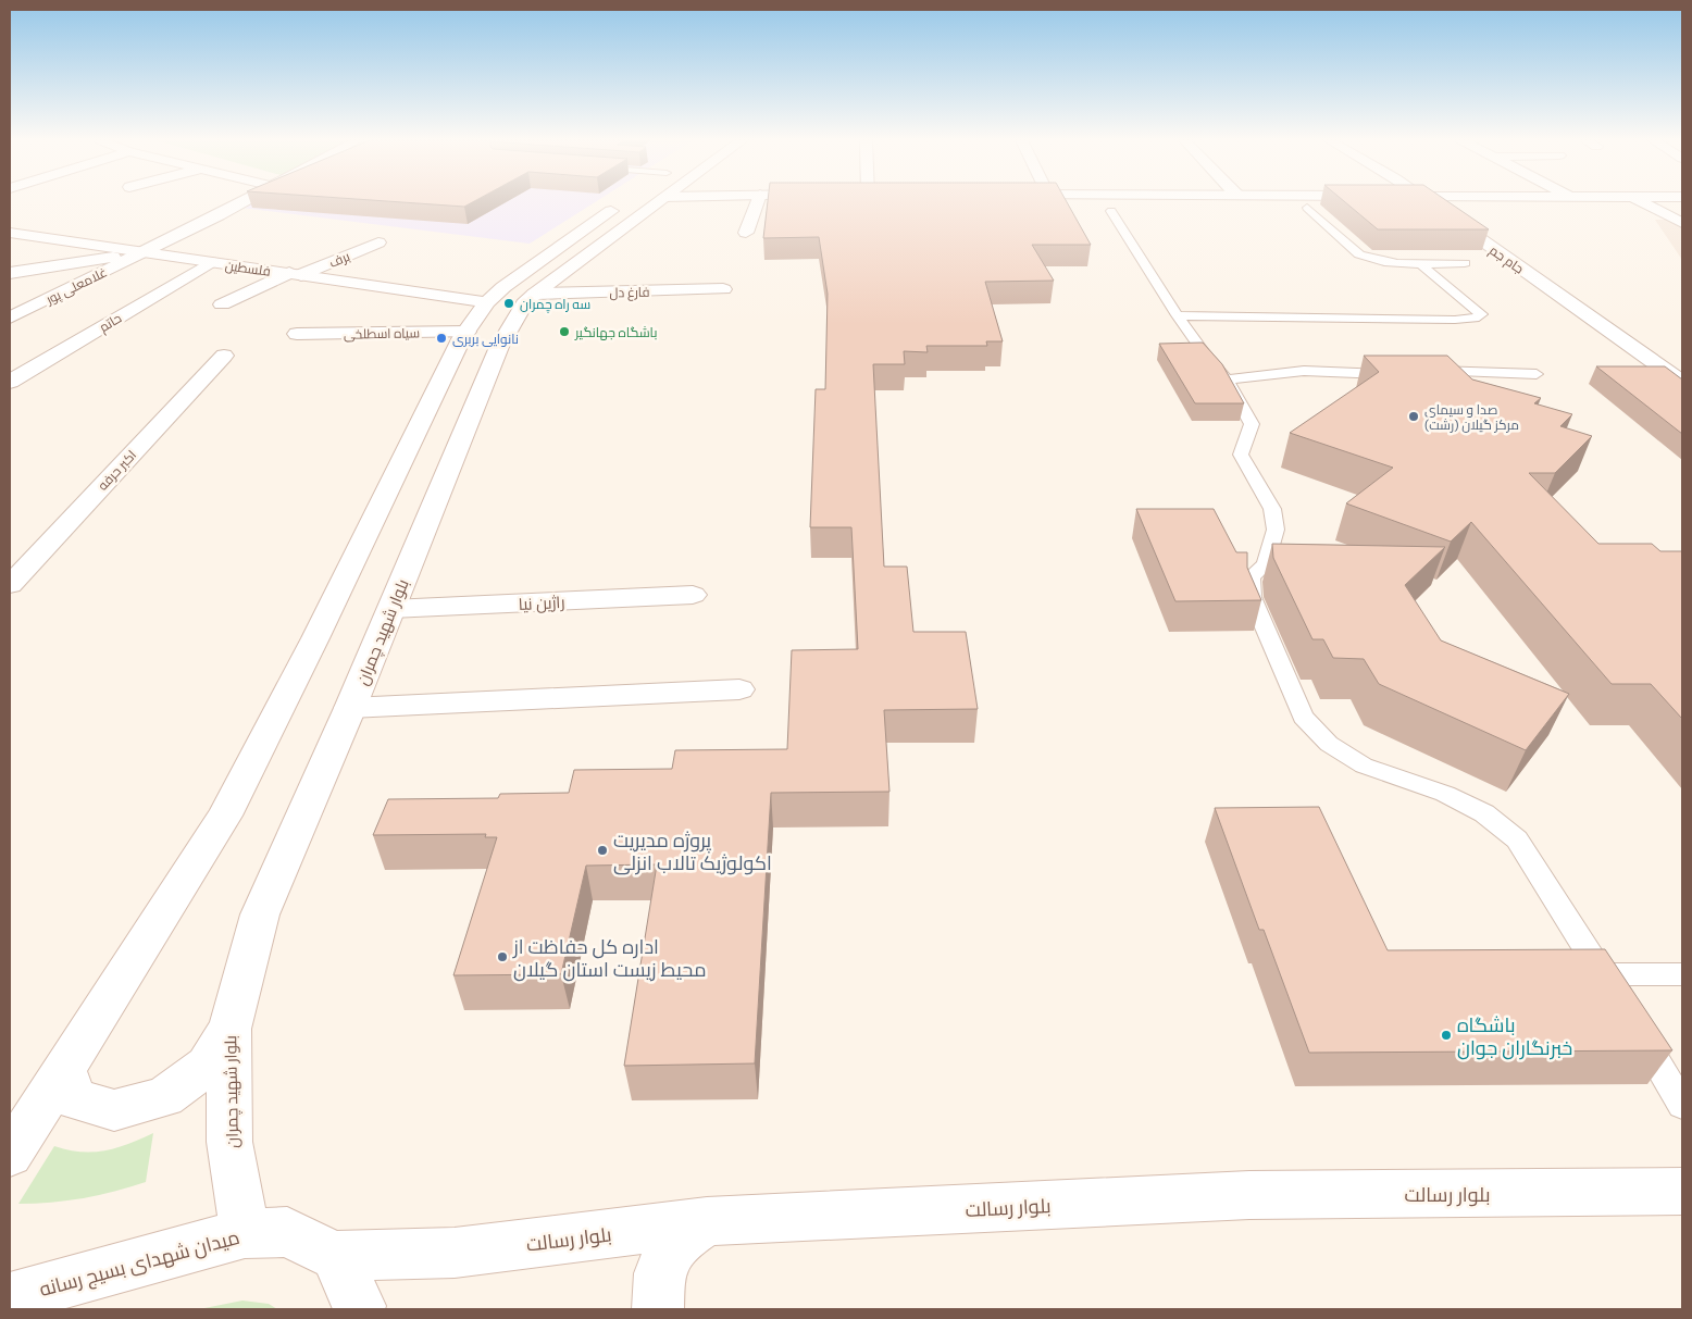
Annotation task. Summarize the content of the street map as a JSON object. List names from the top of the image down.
{
  "streets": {
    "street": [
      "برف",
      "جام جم",
      "فلسطین",
      "غلامعلی پور",
      "فارغ دل",
      "حاتم",
      "سیاه اسطلخی",
      "اکبر حرفه",
      "راژین نیا",
      "بلوار شهید چمران",
      "بلوار رسالت",
      "ميدان شهدای بسیج رسانه"
    ]
  },
  "crossings": [
    ["برف", "فلسطین"],
    ["فلسطین", "غلامعلی پور"],
    ["فلسطین", "حاتم"],
    ["فلسطین", "بلوار شهید چمران"],
    ["فارغ دل", "بلوار شهید چمران"],
    ["سیاه اسطلخی", "بلوار شهید چمران"],
    ["راژین نیا", "بلوار شهید چمران"],
    ["بلوار شهید چمران", "ميدان شهدای بسیج رسانه"],
    ["بلوار رسالت", "ميدان شهدای بسیج رسانه"]
  ],
  "places": [
    "سه راه چمران",
    "باشگاه جهانگیر",
    "نانوایی بربری",
    "صدا و سیمای مرکز گیلان (رشت)",
    "پروژه مدیریت اکولوژیک تالاب انزلی",
    "اداره کل حفاظت از محیط زیست استان گیلان",
    "باشگاه خبرنگاران جوان"
  ]
}
